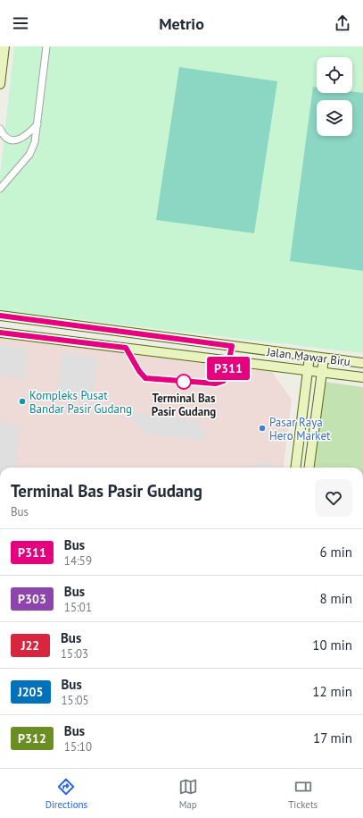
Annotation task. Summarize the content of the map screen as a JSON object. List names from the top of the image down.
{
  "streets": {
    "street": ["Jalan Mawar Biru"]
  },
  "places": ["Terminal Bas Pasir Gudang", "Kompleks Pusat Bandar Pasir Gudang", "Pasar Raya Hero Market"],
  "lines": ["bus line P311"],
  "page": {
    "header": "Metrio",
    "on_map": "P311",
    "heading": ["Terminal Bas Pasir Gudang", "Bus"],
    "list": [
      {
        "mark": "P311",
        "name": "Bus",
        "note": "14:59",
        "value": "6 min"
      },
      {
        "mark": "P303",
        "name": "Bus",
        "note": "15:01",
        "value": "8 min"
      },
      {
        "mark": "J22",
        "name": "Bus",
        "note": "15:03",
        "value": "10 min"
      },
      {
        "mark": "J205",
        "name": "Bus",
        "note": "15:05",
        "value": "12 min"
      },
      {
        "mark": "P312",
        "name": "Bus",
        "note": "15:10",
        "value": "17 min"
      }
    ],
    "tabs": ["Directions", "Map", "Tickets"]
  }
}
